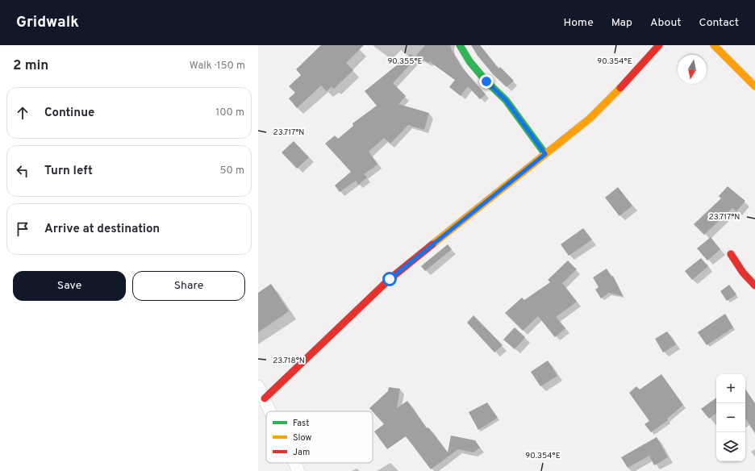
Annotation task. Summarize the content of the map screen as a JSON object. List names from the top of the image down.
{
  "legend": ["Fast", "Slow", "Jam"],
  "north": "bottom",
  "page": {
    "header": "Gridwalk",
    "nav": [
      "Home",
      "Map",
      "About",
      "Contact"
    ],
    "heading": ["2 min", "Walk · 150 m"],
    "list": [
      ["Continue", "100 m"],
      ["Turn left", "50 m"],
      "Arrive at destination"
    ],
    "buttons": ["Save", "Share"],
    "map_buttons": ["+", "−"]
  },
  "coordinates": [
    "90.355°E",
    "90.354°E",
    "23.717°N",
    "23.718°N"
  ]
}
